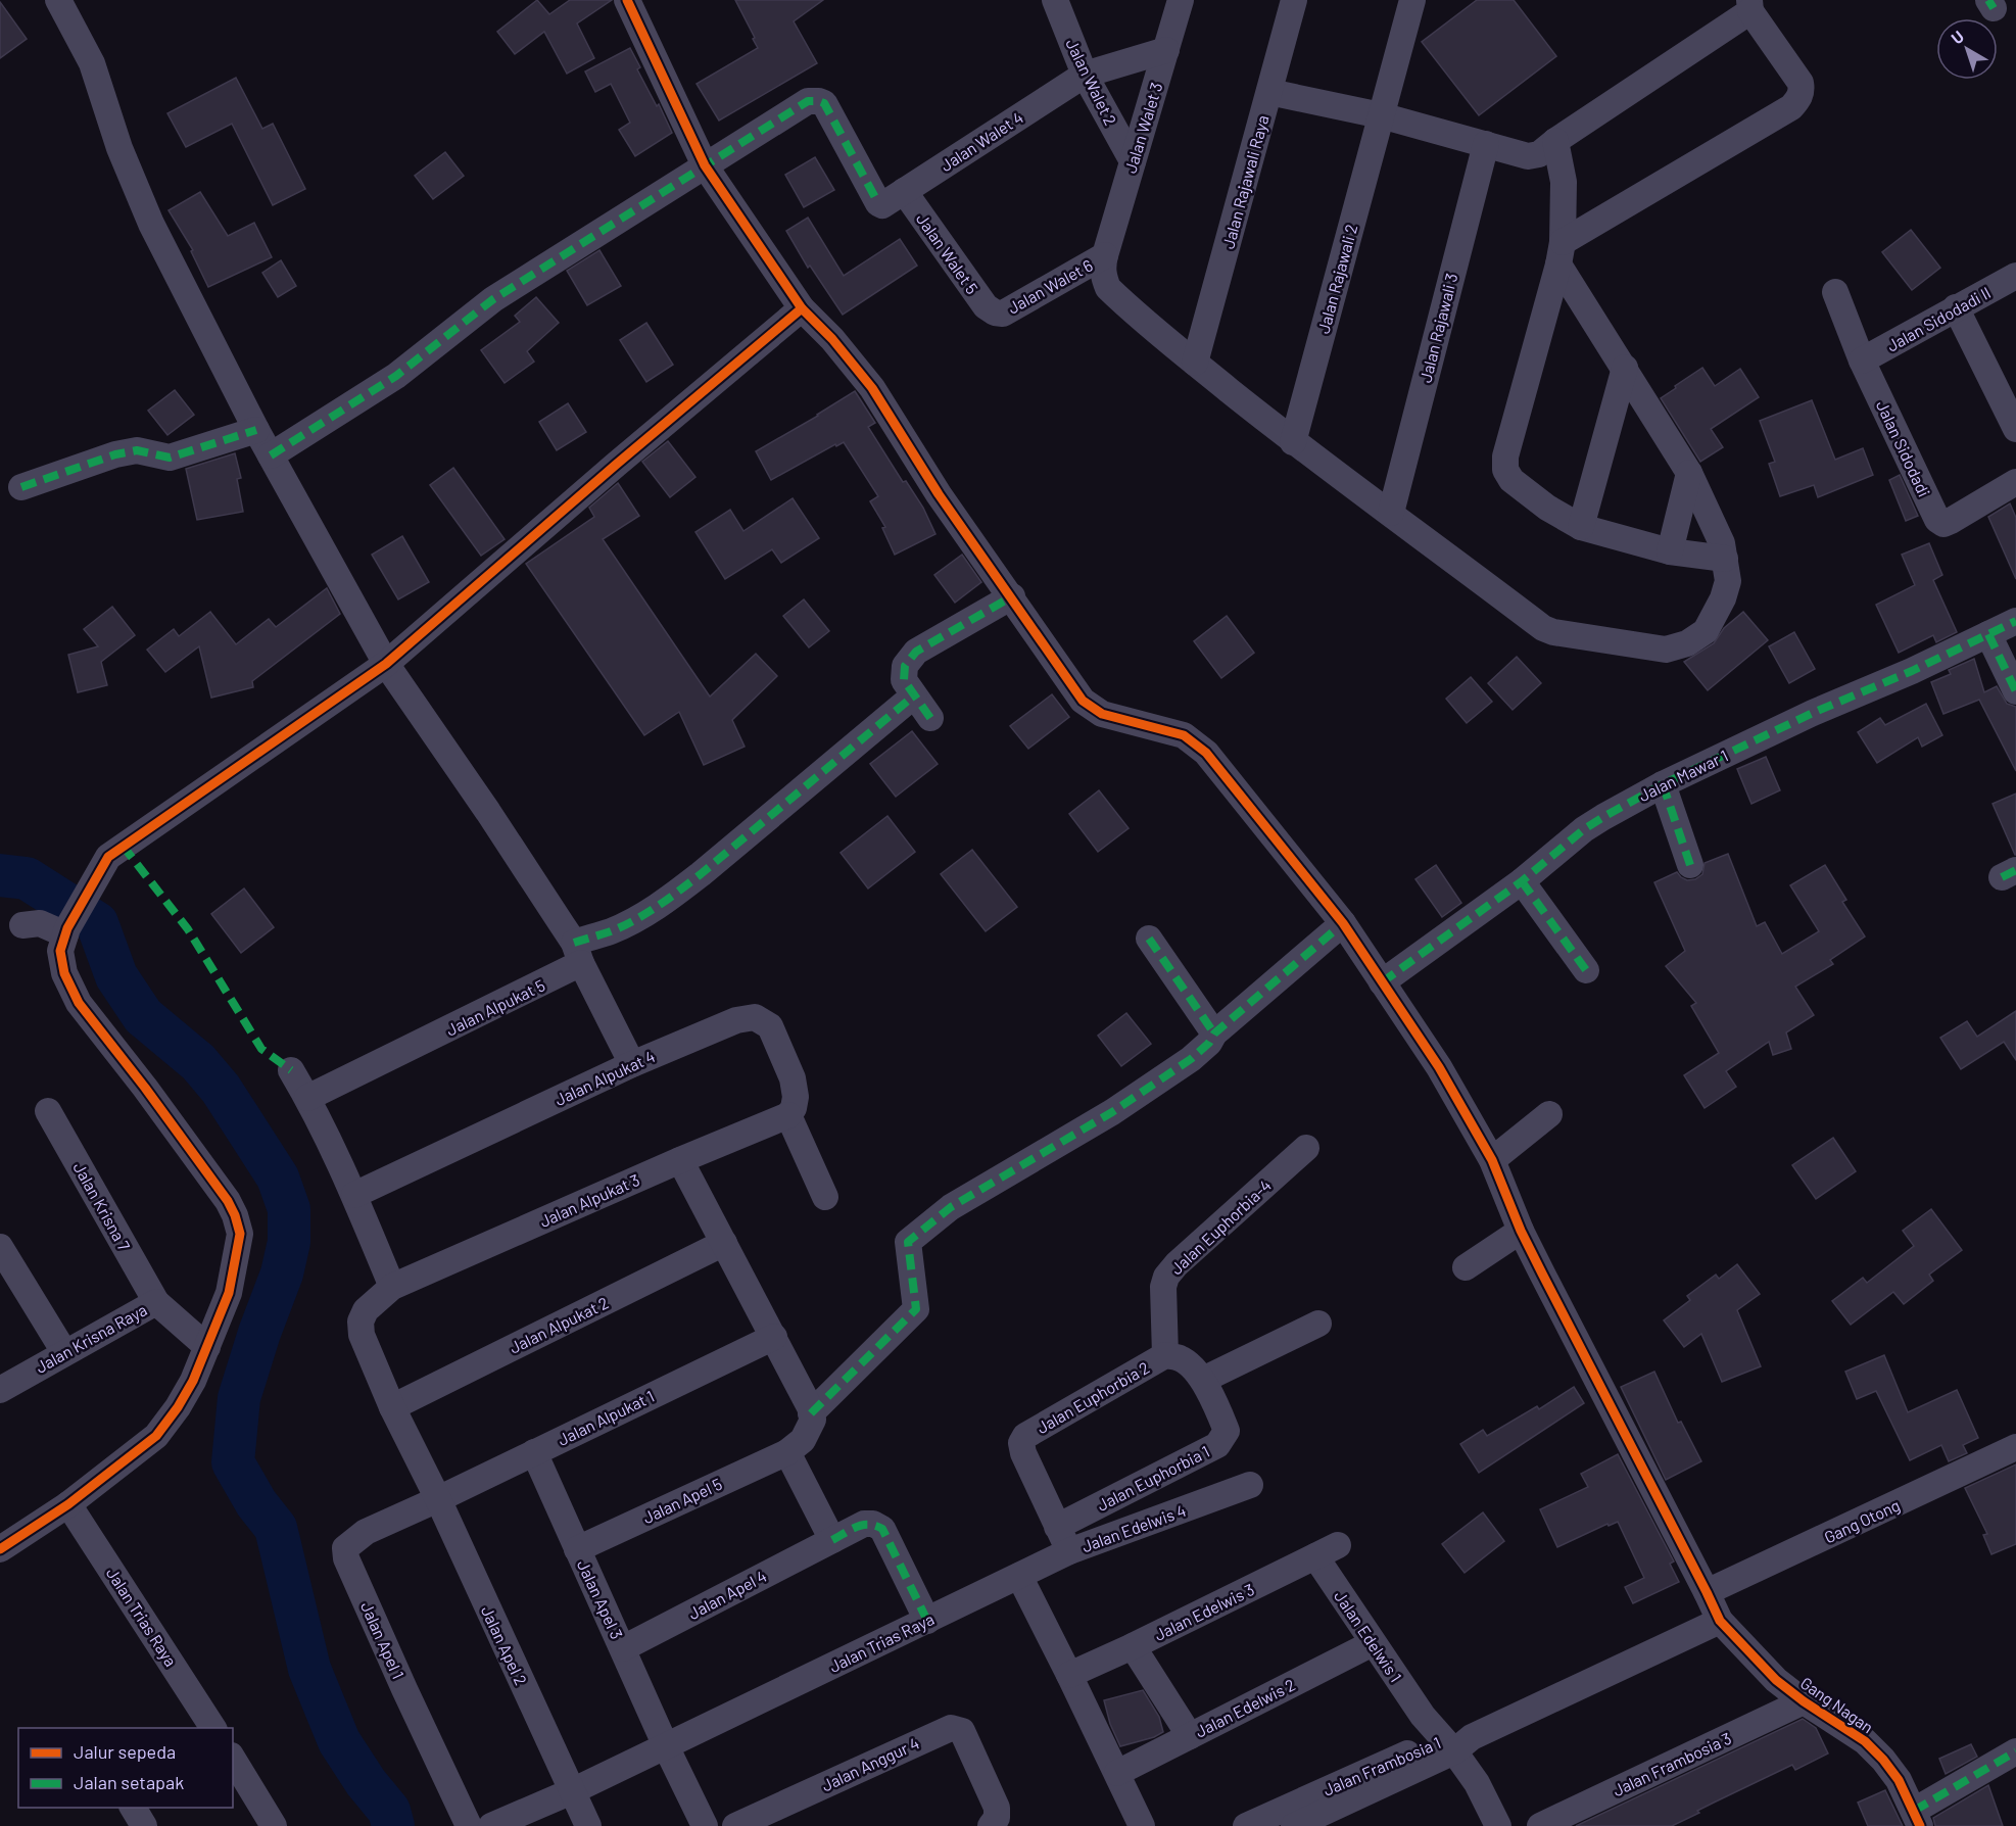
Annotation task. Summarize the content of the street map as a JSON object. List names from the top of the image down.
{
  "streets": {
    "street": [
      "Jalan Walet 2",
      "Jalan Walet 3",
      "Jalan Walet 4",
      "Jalan Rajawali Raya",
      "Jalan Walet 5",
      "Jalan Rajawali 2",
      "Jalan Walet 6",
      "Jalan Sidodadi II",
      "Jalan Rajawali 3",
      "Jalan Sidodadi",
      "Jalan Mawar 1",
      "Jalan Alpukat 5",
      "Jalan Alpukat 4",
      "Jalan Alpukat 3",
      "Jalan Krisna 7",
      "Jalan Euphorbia-4",
      "Jalan Alpukat 2",
      "Jalan Krisna Raya",
      "Jalan Euphorbia 2",
      "Jalan Alpukat 1",
      "Jalan Euphorbia 1",
      "Jalan Apel 5",
      "Gang Otong",
      "Jalan Edelwis 4",
      "Jalan Apel 4",
      "Jalan Apel 3",
      "Jalan Edelwis 3",
      "Jalan Trias Raya",
      "Jalan Edelwis 1",
      "Jalan Apel 1",
      "Jalan Apel 2",
      "Gang Nagan",
      "Jalan Edelwis 2",
      "Jalan Anggur 4",
      "Jalan Frambosia 3",
      "Jalan Frambosia 1"
    ]
  },
  "crossings": [
    ["Jalan Walet 2", "Jalan Walet 3"],
    ["Jalan Walet 2", "Jalan Walet 4"],
    ["Jalan Walet 3", "Jalan Walet 4"],
    ["Jalan Walet 3", "Jalan Walet 6"],
    ["Jalan Walet 4", "Jalan Walet 5"],
    ["Jalan Walet 4", "Gang Nagan"],
    ["Jalan Walet 5", "Jalan Walet 6"],
    ["Jalan Sidodadi II", "Jalan Sidodadi"],
    ["Jalan Mawar 1", "Gang Nagan"],
    ["Jalan Alpukat 4", "Jalan Alpukat 3"],
    ["Jalan Alpukat 3", "Jalan Alpukat 2"],
    ["Jalan Alpukat 3", "Jalan Apel 2"],
    ["Jalan Krisna 7", "Jalan Krisna Raya"],
    ["Jalan Euphorbia-4", "Jalan Euphorbia 2"],
    ["Jalan Alpukat 2", "Jalan Apel 2"],
    ["Jalan Euphorbia 2", "Jalan Euphorbia 1"],
    ["Jalan Euphorbia 2", "Jalan Edelwis 4"],
    ["Jalan Alpukat 1", "Jalan Apel 3"],
    ["Jalan Alpukat 1", "Jalan Apel 1"],
    ["Jalan Alpukat 1", "Jalan Apel 2"],
    ["Jalan Apel 5", "Jalan Apel 3"],
    ["Gang Otong", "Gang Nagan"],
    ["Jalan Edelwis 4", "Jalan Trias Raya"],
    ["Jalan Apel 4", "Jalan Apel 3"],
    ["Jalan Apel 4", "Jalan Trias Raya"],
    ["Jalan Apel 3", "Jalan Trias Raya"],
    ["Jalan Edelwis 3", "Jalan Edelwis 1"],
    ["Jalan Trias Raya", "Jalan Apel 2"],
    ["Jalan Edelwis 1", "Jalan Edelwis 2"],
    ["Jalan Edelwis 1", "Jalan Frambosia 1"],
    ["Jalan Apel 1", "Jalan Apel 2"],
    ["Gang Nagan", "Jalan Frambosia 3"]
  ],
  "legend": ["Jalur sepeda", "Jalan setapak"],
  "north": "top left"
}
